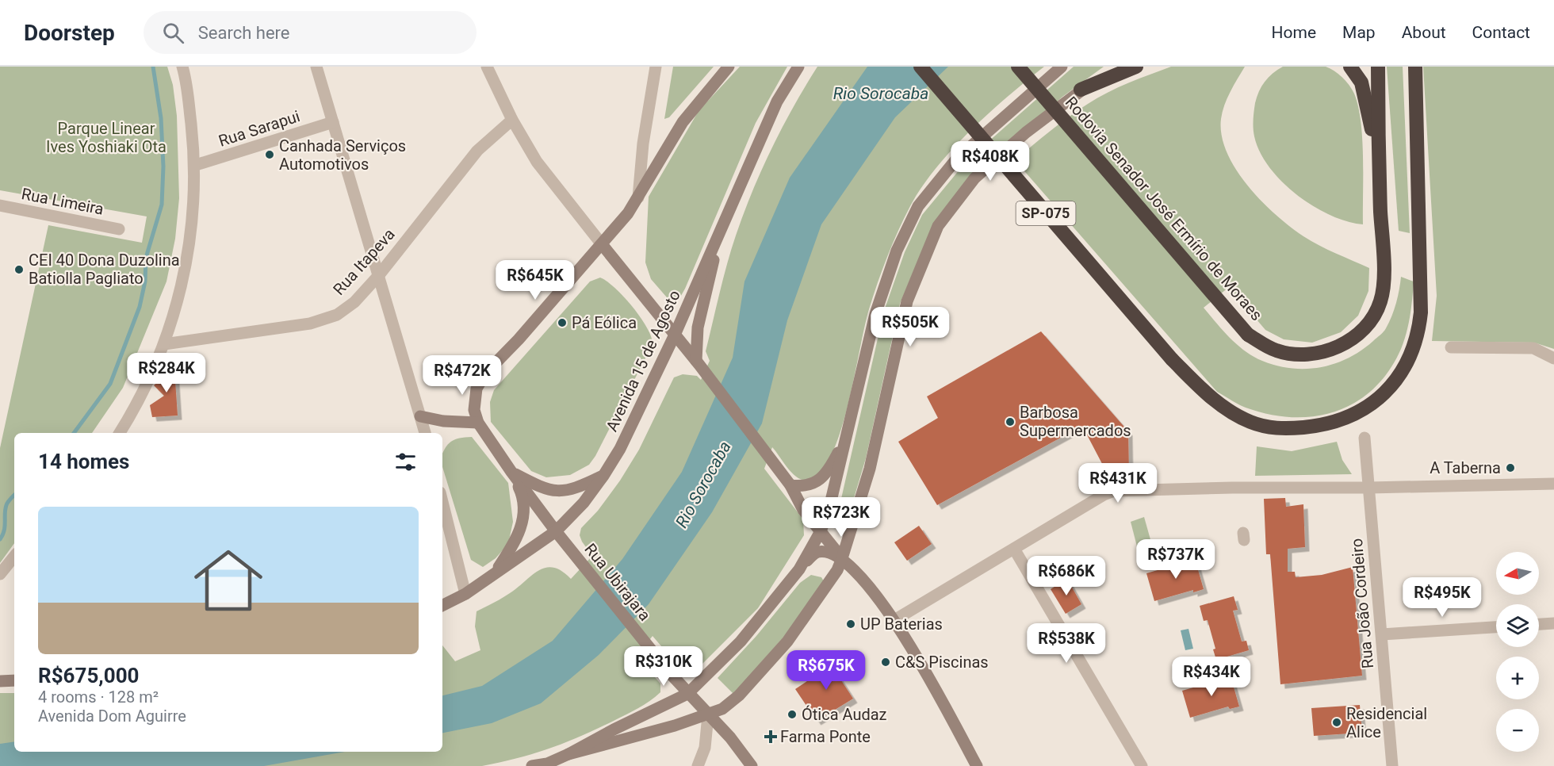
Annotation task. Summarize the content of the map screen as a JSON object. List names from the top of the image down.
{
  "streets": {
    "highway": ["Rodovia Senador José Ermírio de Moraes", "SP-075"],
    "main road": ["Avenida 15 de Agosto", "Rua Ubirajara"],
    "street": [
      "Rua Sarapui",
      "Rua Limeira",
      "Rua Itapeva",
      "Rua João Cordeiro"
    ]
  },
  "crossings": [
    ["Avenida 15 de Agosto", "Rua Ubirajara"]
  ],
  "water": ["Rio Sorocaba"],
  "parks": ["Parque Linear Ives Yoshiaki Ota"],
  "places": {
    "other": [
      "Canhada Serviços Automotivos",
      "CEI 40 Dona Duzolina Batiolla Pagliato",
      "Pá Eólica",
      "Barbosa Supermercados",
      "A Taberna",
      "UP Baterias",
      "C&S Piscinas",
      "Ótica Audaz",
      "Residencial Alice"
    ],
    "health": ["Farma Ponte"]
  },
  "north": "left",
  "page": {
    "header": "Doorstep",
    "search": "Search here",
    "nav": [
      "Home",
      "Map",
      "About",
      "Contact"
    ],
    "price": [
      "R$408K",
      "R$645K",
      "R$505K",
      "R$284K",
      "R$472K",
      "R$431K",
      "R$723K",
      "R$737K",
      "R$686K",
      "R$495K",
      "R$538K",
      "R$310K",
      "R$675K",
      "R$434K"
    ],
    "heading": "14 homes",
    "list": [
      {
        "name": "R$675,000",
        "note": "4 rooms · 128 m² · Avenida Dom Aguirre"
      }
    ],
    "map_buttons": ["+", "−"]
  }
}
